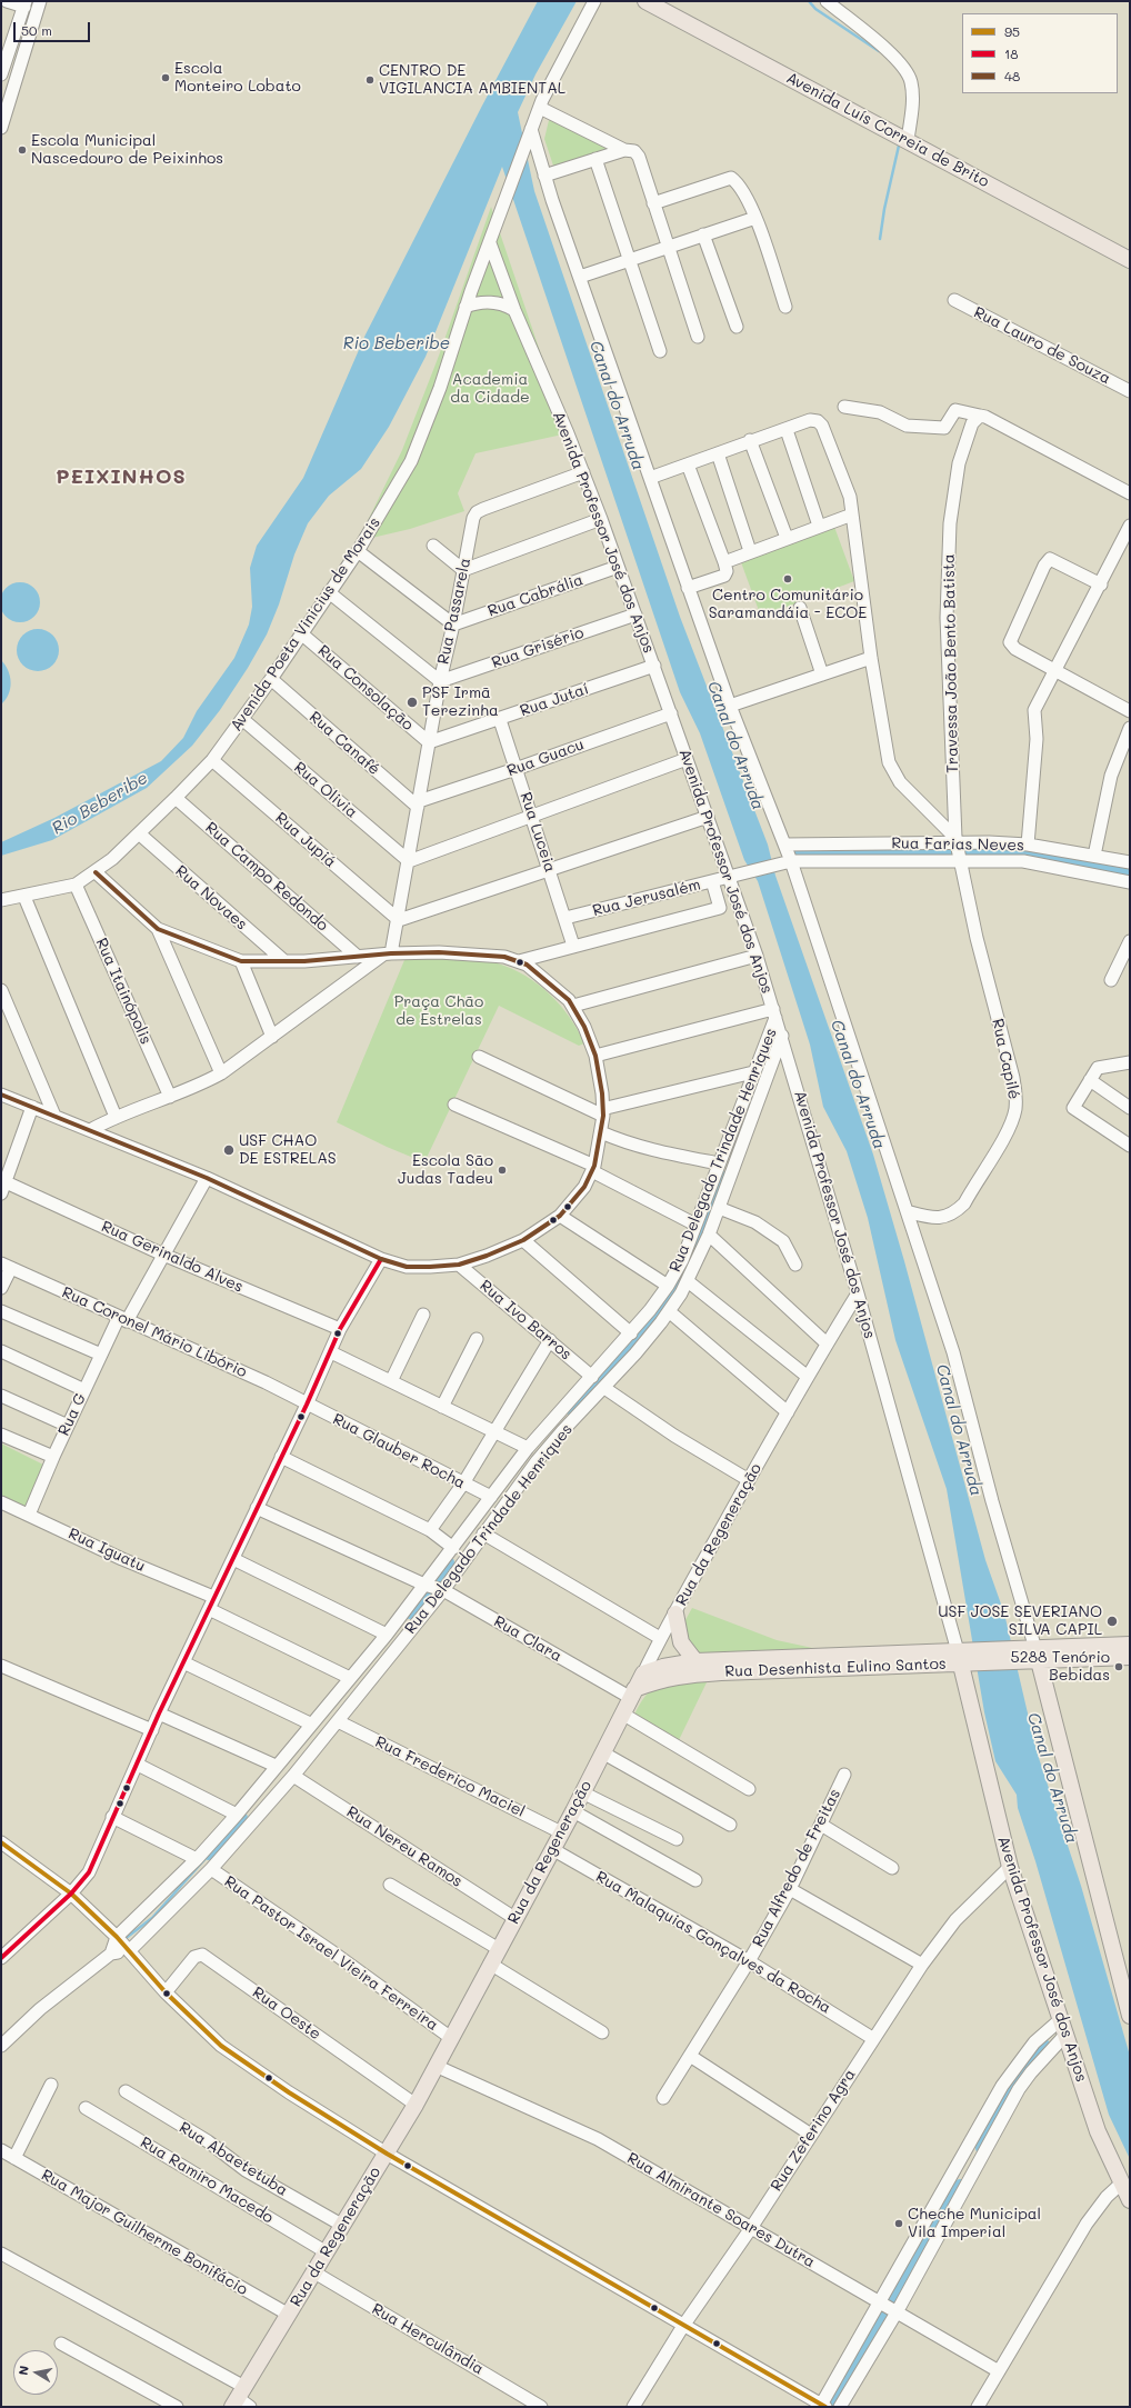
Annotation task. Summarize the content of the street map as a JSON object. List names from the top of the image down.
{
  "streets": {
    "main road": [
      "Avenida Luís Correia de Brito",
      "Avenida Professor José dos Anjos",
      "Rua da Regeneração",
      "Rua Desenhista Eulino Santos"
    ],
    "street": [
      "Rua Lauro de Souza",
      "Rua Cabrália",
      "Rua Passarela",
      "Avenida Poeta Vinicius de Morais",
      "Rua Grisério",
      "Travessa João Bento Batista",
      "Rua Consolação",
      "Rua Jutaí",
      "Rua Canafé",
      "Rua Guacu",
      "Rua Olivia",
      "Rua Luceia",
      "Rua Jupiá",
      "Rua Farias Neves",
      "Rua Campo Redondo",
      "Rua Novaes",
      "Rua Jerusalém",
      "Rua Itainópolis",
      "Rua Capilé",
      "Rua Delegado Trindade Henriques",
      "Rua Gerinaldo Alves",
      "Rua Ivo Barros",
      "Rua Coronel Mário Libório",
      "Rua G",
      "Rua Glauber Rocha",
      "Rua Iguatu",
      "Rua Clara",
      "Rua Frederico Maciel",
      "Rua Nereu Ramos",
      "Rua Alfredo de Freitas",
      "Rua Malaquias Gonçalves da Rocha",
      "Rua Pastor Israel Vieira Ferreira",
      "Rua Oeste",
      "Rua Zeferino Agra",
      "Rua Abaetetuba",
      "Rua Ramiro Macedo",
      "Rua Almirante Soares Dutra",
      "Rua Major Guilherme Bonifácio",
      "Rua Herculândia"
    ]
  },
  "crossings": [
    ["Avenida Professor José dos Anjos", "Rua Cabrália"],
    ["Avenida Professor José dos Anjos", "Rua Passarela"],
    ["Avenida Professor José dos Anjos", "Avenida Poeta Vinicius de Morais"],
    ["Avenida Professor José dos Anjos", "Rua Grisério"],
    ["Avenida Professor José dos Anjos", "Rua Jutaí"],
    ["Avenida Professor José dos Anjos", "Rua Guacu"],
    ["Avenida Professor José dos Anjos", "Rua Farias Neves"],
    ["Avenida Professor José dos Anjos", "Rua Jerusalém"],
    ["Avenida Professor José dos Anjos", "Rua Delegado Trindade Henriques"],
    ["Avenida Professor José dos Anjos", "Rua da Regeneração"],
    ["Avenida Professor José dos Anjos", "Rua Desenhista Eulino Santos"],
    ["Avenida Professor José dos Anjos", "Rua Zeferino Agra"],
    ["Rua Cabrália", "Rua Passarela"],
    ["Rua Passarela", "Rua Grisério"],
    ["Rua Passarela", "Rua Consolação"],
    ["Rua Passarela", "Rua Jutaí"],
    ["Rua Passarela", "Rua Canafé"],
    ["Rua Passarela", "Rua Guacu"],
    ["Rua Passarela", "Rua Olivia"],
    ["Rua Passarela", "Rua Jupiá"],
    ["Avenida Poeta Vinicius de Morais", "Rua Consolação"],
    ["Avenida Poeta Vinicius de Morais", "Rua Canafé"],
    ["Avenida Poeta Vinicius de Morais", "Rua Olivia"],
    ["Avenida Poeta Vinicius de Morais", "Rua Jupiá"],
    ["Avenida Poeta Vinicius de Morais", "Rua Campo Redondo"],
    ["Avenida Poeta Vinicius de Morais", "Rua Novaes"],
    ["Avenida Poeta Vinicius de Morais", "Rua Itainópolis"],
    ["Travessa João Bento Batista", "Rua Farias Neves"],
    ["Travessa João Bento Batista", "Rua Capilé"],
    ["Rua Consolação", "Rua Jutaí"],
    ["Rua Jutaí", "Rua Luceia"],
    ["Rua Canafé", "Rua Guacu"],
    ["Rua Guacu", "Rua Luceia"],
    ["Rua Luceia", "Rua Jerusalém"],
    ["Rua Farias Neves", "Rua Jerusalém"],
    ["Rua Farias Neves", "Rua Capilé"],
    ["Rua Delegado Trindade Henriques", "Rua Ivo Barros"],
    ["Rua Delegado Trindade Henriques", "Rua Glauber Rocha"],
    ["Rua Delegado Trindade Henriques", "Rua Clara"],
    ["Rua Delegado Trindade Henriques", "Rua Frederico Maciel"],
    ["Rua Delegado Trindade Henriques", "Rua Nereu Ramos"],
    ["Rua Delegado Trindade Henriques", "Rua Pastor Israel Vieira Ferreira"],
    ["Rua Gerinaldo Alves", "Rua G"],
    ["Rua Coronel Mário Libório", "Rua G"],
    ["Rua Coronel Mário Libório", "Rua Glauber Rocha"],
    ["Rua G", "Rua Iguatu"],
    ["Rua da Regeneração", "Rua Clara"],
    ["Rua da Regeneração", "Rua Desenhista Eulino Santos"],
    ["Rua da Regeneração", "Rua Frederico Maciel"],
    ["Rua da Regeneração", "Rua Nereu Ramos"],
    ["Rua da Regeneração", "Rua Malaquias Gonçalves da Rocha"],
    ["Rua da Regeneração", "Rua Pastor Israel Vieira Ferreira"],
    ["Rua da Regeneração", "Rua Oeste"],
    ["Rua da Regeneração", "Rua Abaetetuba"],
    ["Rua da Regeneração", "Rua Ramiro Macedo"],
    ["Rua da Regeneração", "Rua Almirante Soares Dutra"],
    ["Rua da Regeneração", "Rua Major Guilherme Bonifácio"],
    ["Rua da Regeneração", "Rua Herculândia"],
    ["Rua Clara", "Rua Desenhista Eulino Santos"],
    ["Rua Alfredo de Freitas", "Rua Malaquias Gonçalves da Rocha"],
    ["Rua Malaquias Gonçalves da Rocha", "Rua Zeferino Agra"],
    ["Rua Zeferino Agra", "Rua Almirante Soares Dutra"]
  ],
  "districts": ["PEIXINHOS"],
  "water": ["Rio Beberibe", "Canal do Arruda"],
  "parks": ["Academia da Cidade", "Praça Chão de Estrelas"],
  "places": [
    "Escola Monteiro Lobato",
    "CENTRO DE VIGILANCIA AMBIENTAL",
    "Escola Municipal Nascedouro de Peixinhos",
    "Centro Comunitário Saramandáia - ECOE",
    "PSF Irmã Terezinha",
    "USF CHAO DE ESTRELAS",
    "Escola São Judas Tadeu",
    "USF JOSE SEVERIANO SILVA CAPIL",
    "5288 Tenório Bebidas",
    "Cheche Municipal Vila Imperial"
  ],
  "lines": ["transit line 48", "transit line 18", "transit line 95"],
  "legend": ["95", "18", "48"],
  "scale_bar": "50 m",
  "north": "left"
}
